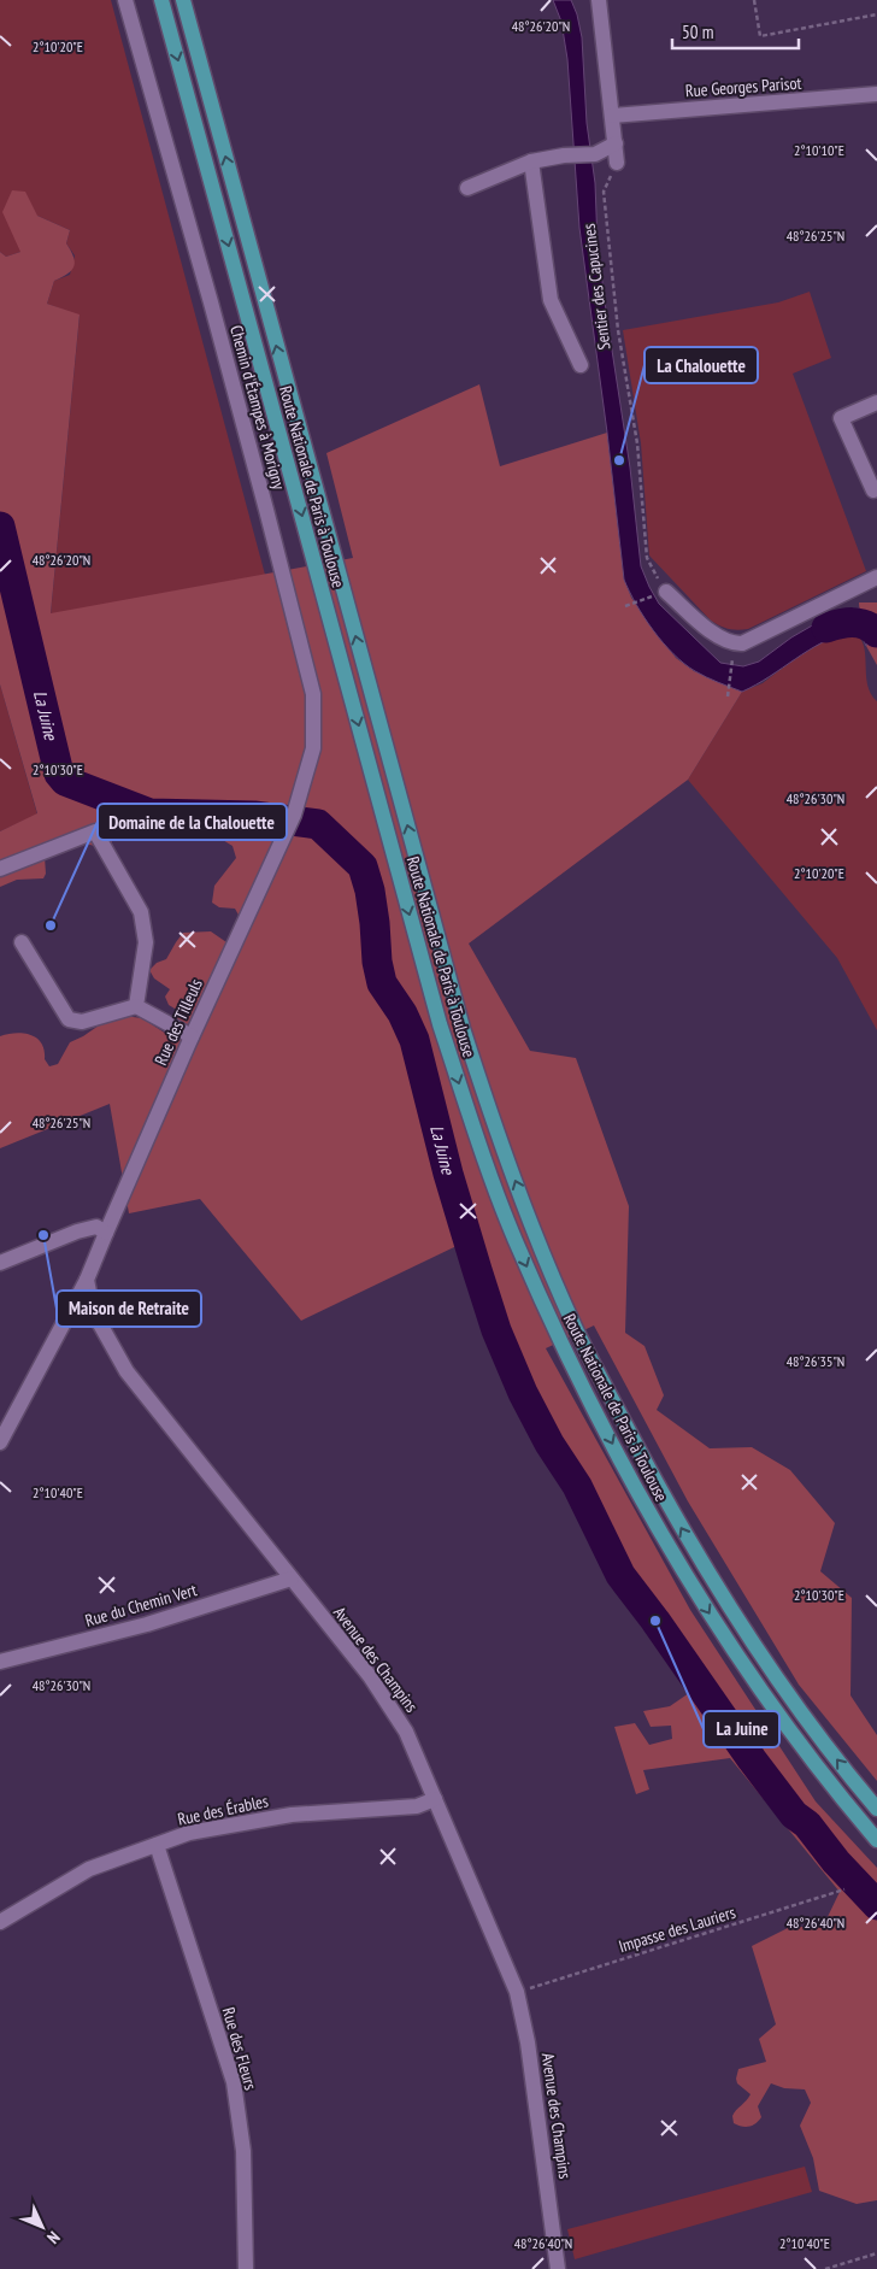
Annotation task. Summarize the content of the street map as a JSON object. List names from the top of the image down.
{
  "streets": {
    "main road": ["Route Nationale de Paris à Toulouse"],
    "street": [
      "Rue Georges Parisot",
      "Chemin d'Étampes à Morigny",
      "Rue des Tilleuls",
      "Rue du Chemin Vert",
      "Avenue des Champins",
      "Rue des Érables",
      "Rue des Fleurs"
    ],
    "path": ["Sentier des Capucines", "Impasse des Lauriers"]
  },
  "crossings": [
    ["Chemin d'Étampes à Morigny", "Rue des Tilleuls"],
    ["Rue du Chemin Vert", "Avenue des Champins"],
    ["Avenue des Champins", "Rue des Érables"],
    ["Avenue des Champins", "Impasse des Lauriers"],
    ["Rue des Érables", "Rue des Fleurs"]
  ],
  "water": ["La Juine"],
  "places": [
    "La Chalouette",
    "Domaine de la Chalouette",
    "Maison de Retraite",
    "La Juine"
  ],
  "scale_bar": "50 m",
  "north": "bottom right",
  "coordinates": [
    "48°26'20\"N",
    "2°10'20\"E",
    "2°10'10\"E",
    "48°26'25\"N",
    "2°10'30\"E",
    "48°26'30\"N",
    "48°26'35\"N",
    "2°10'40\"E",
    "48°26'40\"N"
  ]
}
